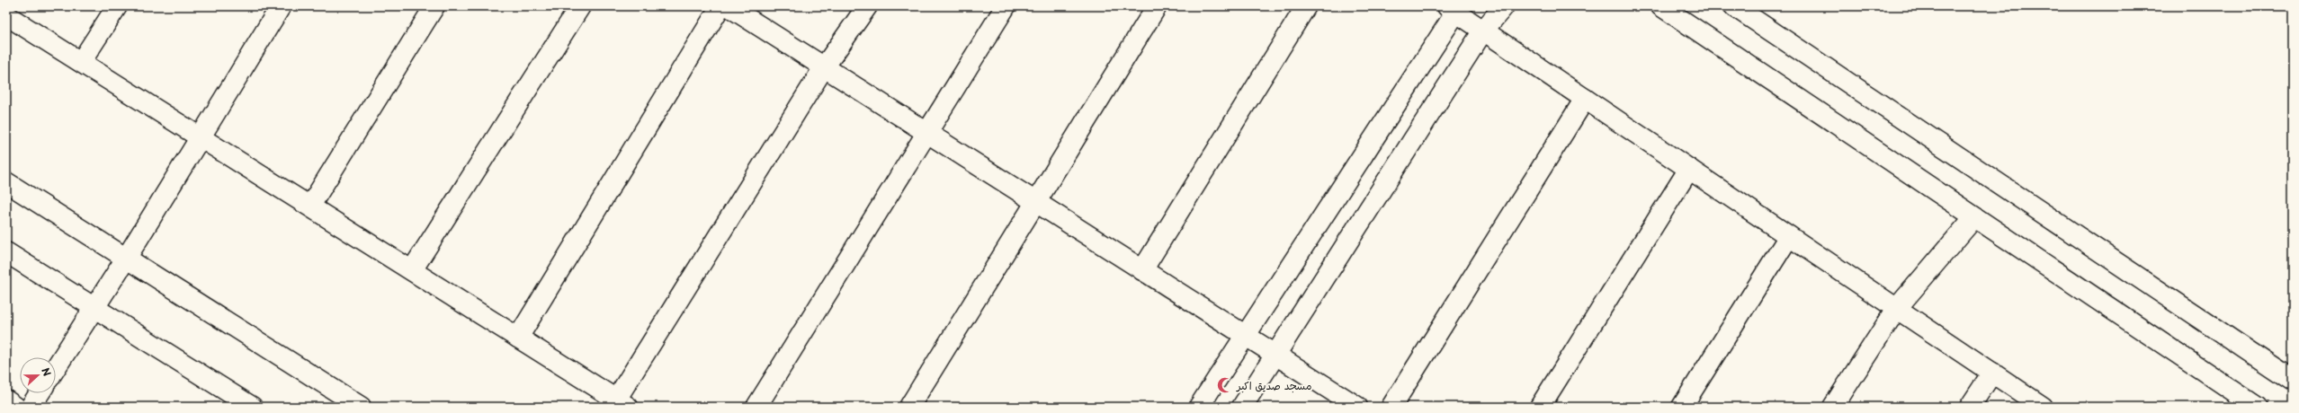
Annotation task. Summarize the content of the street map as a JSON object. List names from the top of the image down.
{
  "places": {
    "mosque": ["مسجد صدیق اکبر"]
  },
  "north": "right"
}
